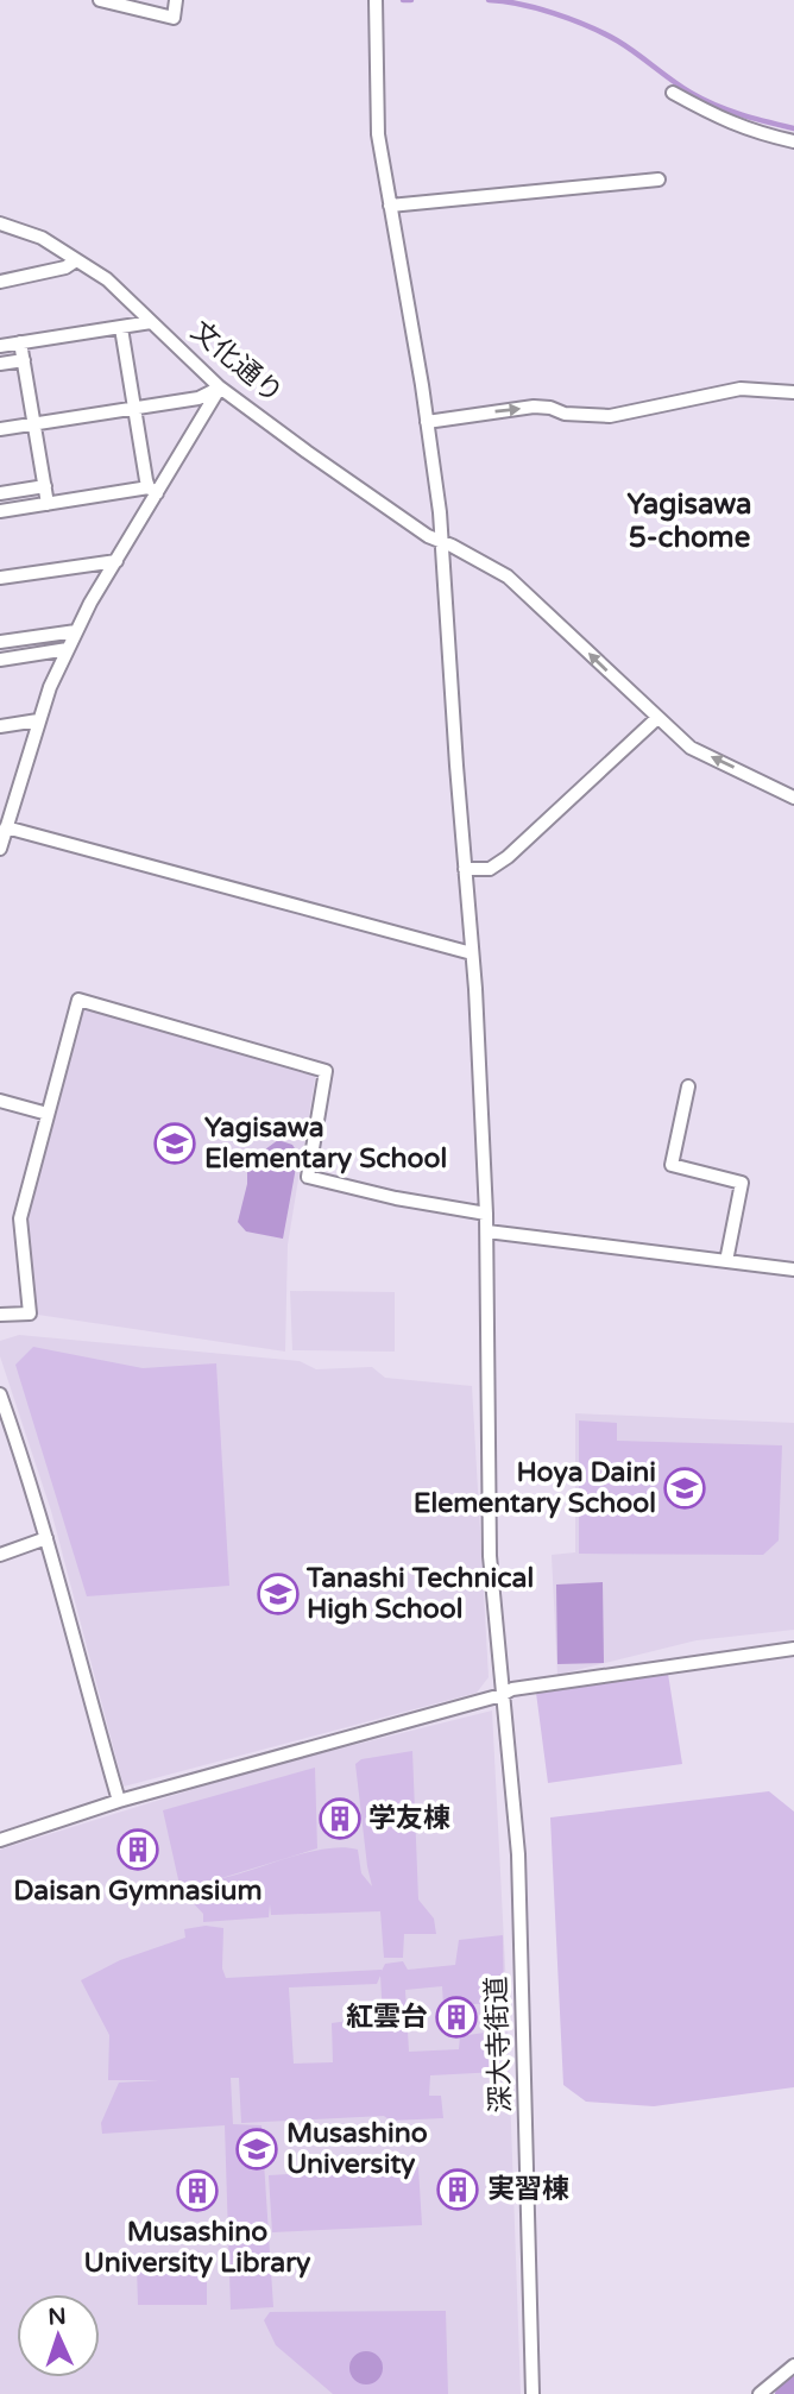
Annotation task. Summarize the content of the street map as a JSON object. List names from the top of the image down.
{
  "streets": {
    "street": ["文化通り", "深大寺街道"]
  },
  "crossings": [
    ["文化通り", "深大寺街道"]
  ],
  "one_way": ["文化通り"],
  "districts": ["Yagisawa 5-chome"],
  "places": {
    "school or university": [
      "Yagisawa Elementary School",
      "Hoya Daini Elementary School",
      "Tanashi Technical High School",
      "Musashino University"
    ],
    "building": [
      "学友棟",
      "Daisan Gymnasium",
      "紅雲台",
      "実習棟",
      "Musashino University Library"
    ]
  },
  "north": "top"
}
